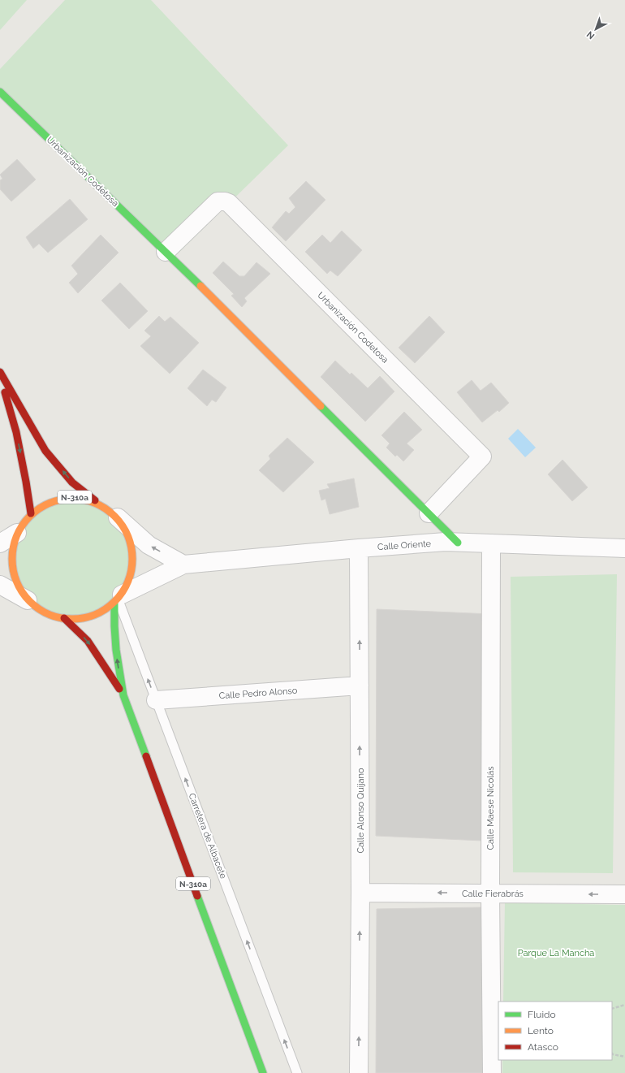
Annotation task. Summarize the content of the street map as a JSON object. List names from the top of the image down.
{
  "streets": {
    "main road": ["Urbanización Codetosa", "N-310a"],
    "street": [
      "Calle Oriente",
      "Calle Pedro Alonso",
      "Calle Maese Nicolás",
      "Calle Alonso Quijano",
      "Calle Fierabrás"
    ],
    "lane": ["Carretera de Albacete"]
  },
  "crossings": [
    ["Urbanización Codetosa", "Calle Oriente"],
    ["N-310a", "Carretera de Albacete"],
    ["Calle Oriente", "Calle Maese Nicolás"],
    ["Calle Oriente", "Calle Alonso Quijano"],
    ["Calle Pedro Alonso", "Calle Alonso Quijano"],
    ["Calle Pedro Alonso", "Carretera de Albacete"],
    ["Calle Maese Nicolás", "Calle Fierabrás"],
    ["Calle Alonso Quijano", "Calle Fierabrás"]
  ],
  "one_way": ["Calle Alonso Quijano", "Carretera de Albacete", "Calle Fierabrás"],
  "parks": ["Parque La Mancha"],
  "legend": ["Fluido", "Lento", "Atasco"],
  "north": "bottom left"
}
